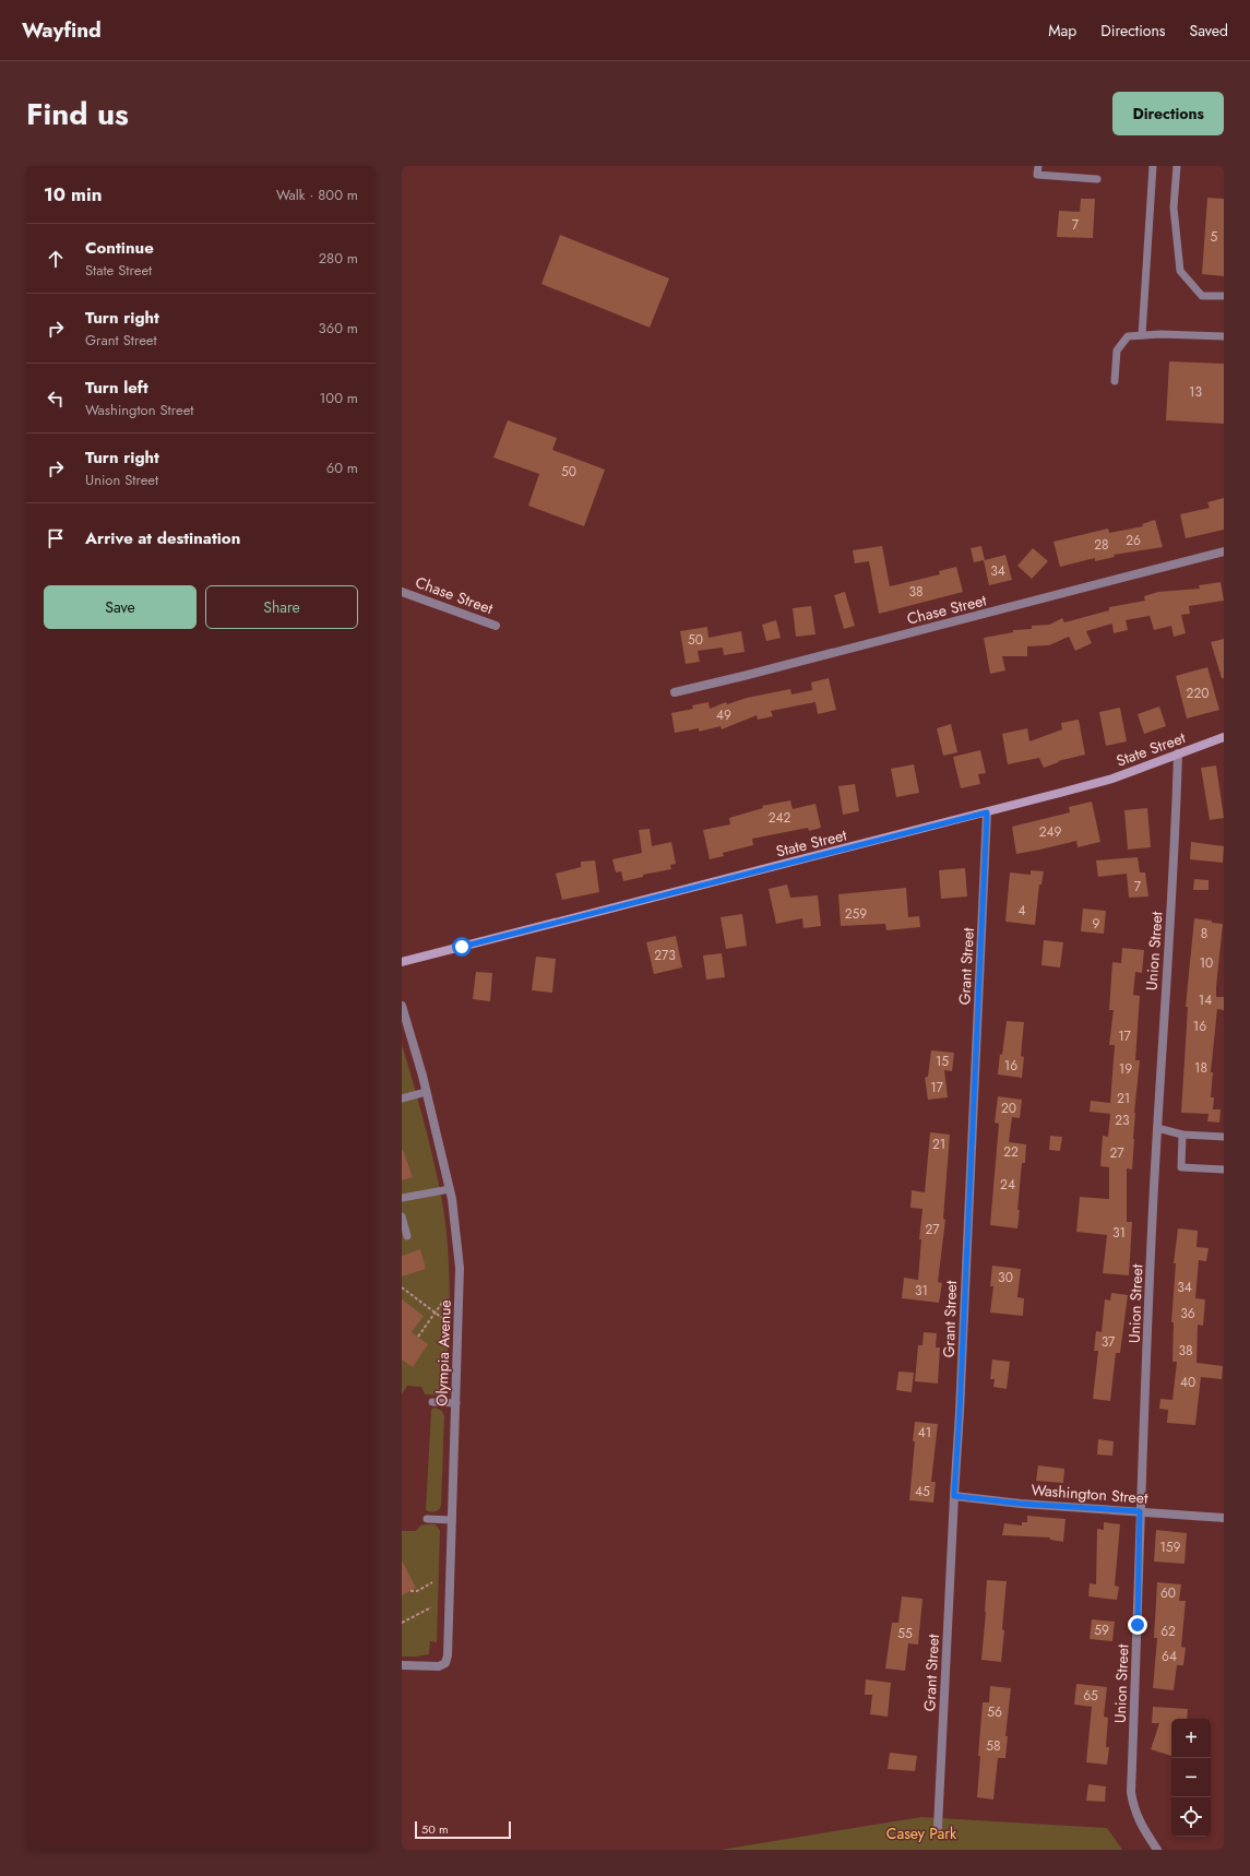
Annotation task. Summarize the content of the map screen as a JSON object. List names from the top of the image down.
{
  "streets": {
    "main road": ["State Street"],
    "street": [
      "Chase Street",
      "Union Street",
      "Grant Street",
      "Olympia Avenue",
      "Washington Street"
    ]
  },
  "crossings": [
    ["State Street", "Union Street"],
    ["State Street", "Grant Street"],
    ["Union Street", "Washington Street"],
    ["Grant Street", "Washington Street"]
  ],
  "parks": ["Casey Park"],
  "house_numbers": [
    "7",
    "5",
    "13",
    "50",
    "26",
    "28",
    "34",
    "38",
    "50",
    "220",
    "49",
    "242",
    "249",
    "7",
    "4",
    "259",
    "9",
    "8",
    "273",
    "10",
    "14",
    "16",
    "17",
    "15",
    "16",
    "18",
    "19",
    "17",
    "21",
    "20",
    "23",
    "21",
    "22",
    "27",
    "24",
    "27",
    "31",
    "30",
    "34",
    "31",
    "36",
    "37",
    "38",
    "40",
    "41",
    "45",
    "159",
    "60",
    "59",
    "62",
    "55",
    "64",
    "65",
    "56",
    "58"
  ],
  "scale_bar": "50 m",
  "page": {
    "header": "Wayfind",
    "nav": ["Map", "Directions", "Saved"],
    "title": "Find us",
    "buttons": [
      "Directions",
      ["Save", "Share"]
    ],
    "heading": ["10 min", "Walk · 800 m"],
    "list": [
      ["Continue", "State Street", "280 m"],
      ["Turn right", "Grant Street", "360 m"],
      ["Turn left", "Washington Street", "100 m"],
      ["Turn right", "Union Street", "60 m"],
      "Arrive at destination"
    ],
    "map_buttons": ["+", "−"],
    "scale": "50 m"
  }
}
